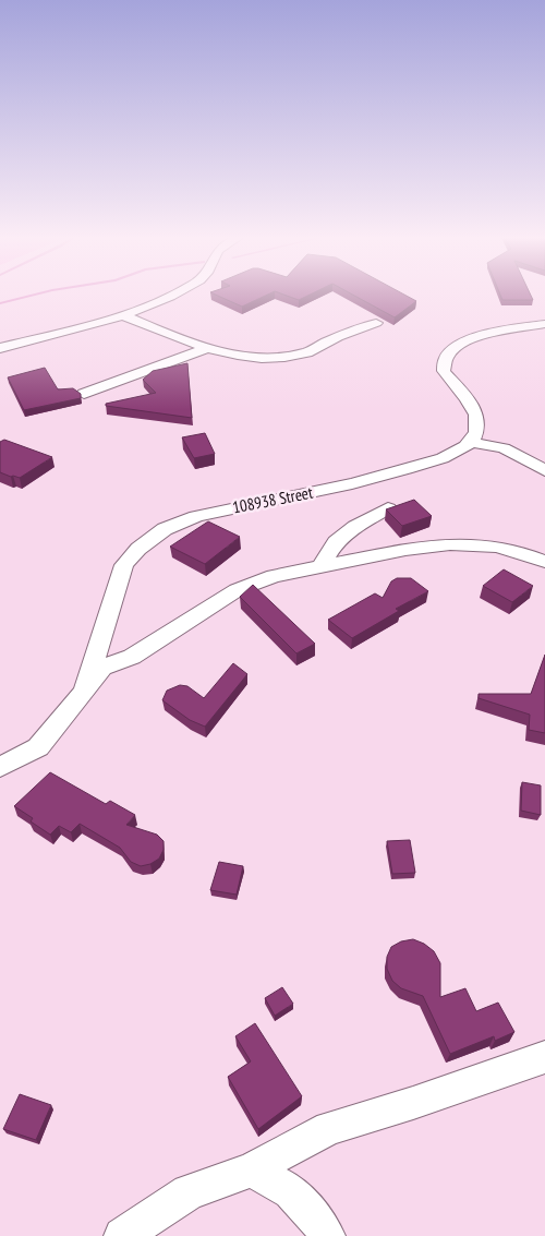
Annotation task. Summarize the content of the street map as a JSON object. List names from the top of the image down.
{
  "streets": {
    "street": ["108938 Street"]
  }
}
